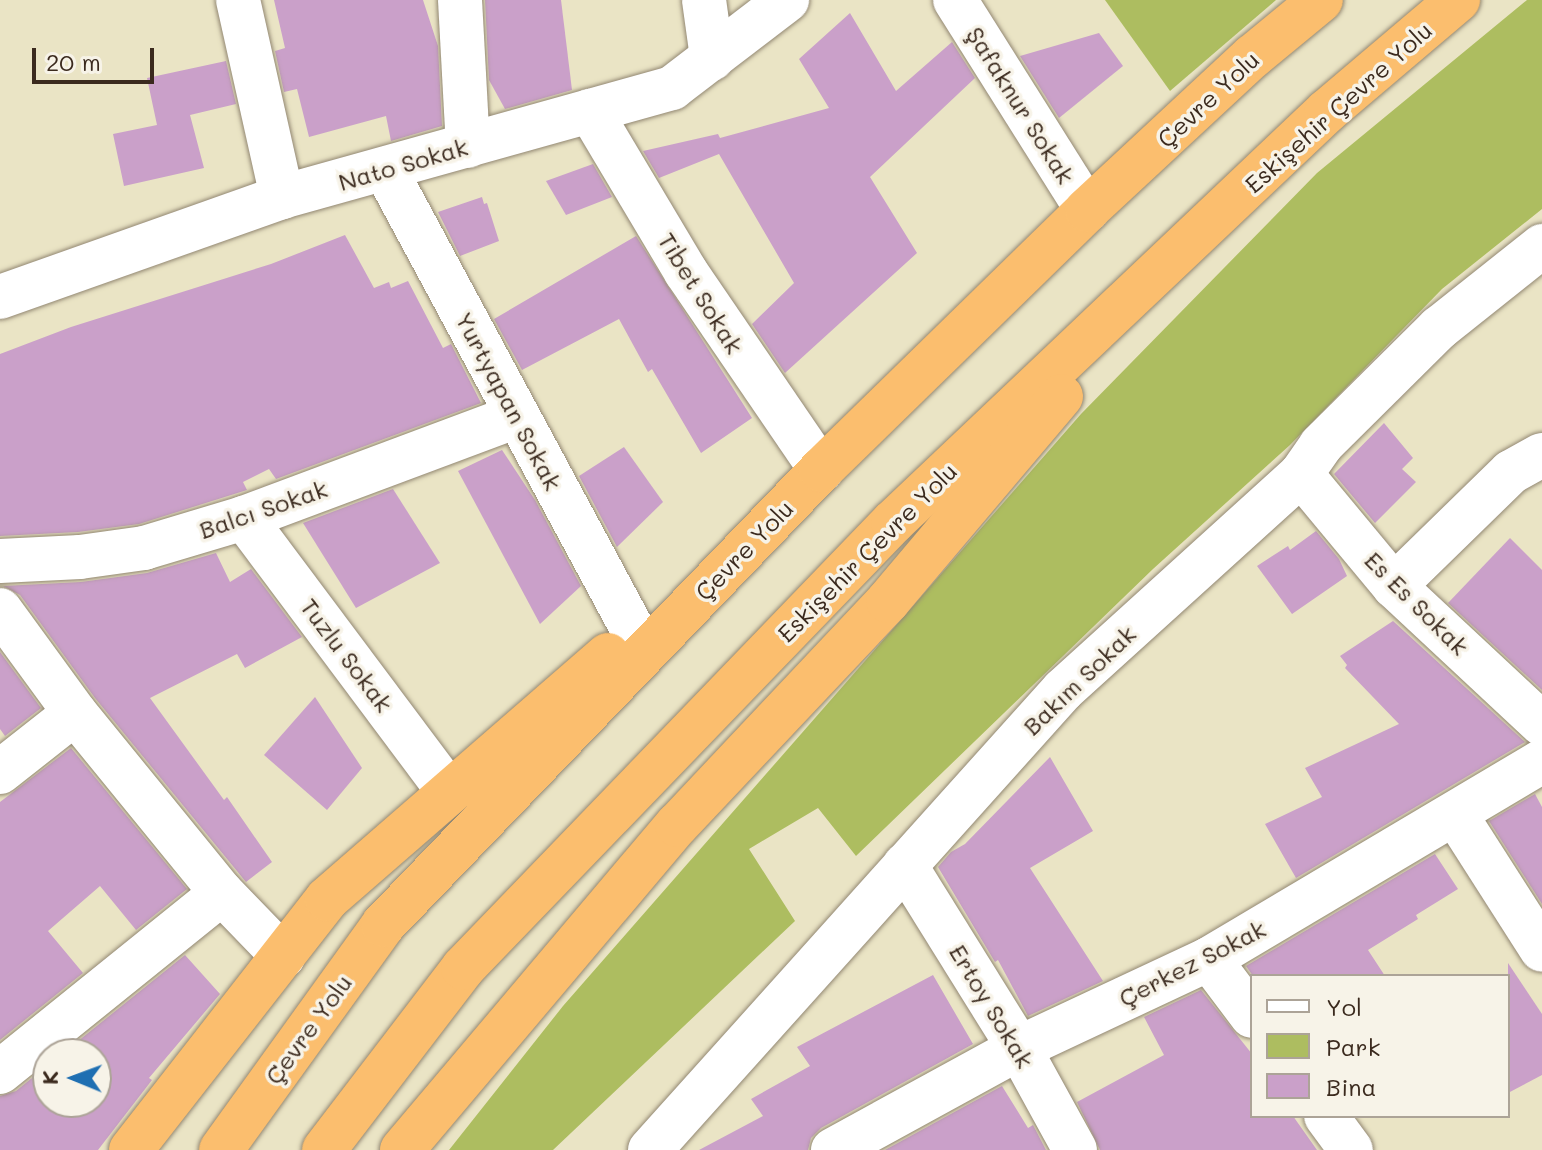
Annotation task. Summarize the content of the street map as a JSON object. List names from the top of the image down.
{
  "streets": {
    "highway": ["Çevre Yolu", "Eskişehir Çevre Yolu"],
    "street": [
      "Şafaknur Sokak",
      "Nato Sokak",
      "Tibet Sokak",
      "Yurtyapan Sokak",
      "Balcı Sokak",
      "Es Es Sokak",
      "Tuzlu Sokak",
      "Bakım Sokak",
      "Çerkez Sokak",
      "Ertoy Sokak"
    ]
  },
  "crossings": [
    ["Çevre Yolu", "Şafaknur Sokak"],
    ["Çevre Yolu", "Tibet Sokak"],
    ["Nato Sokak", "Tibet Sokak"],
    ["Nato Sokak", "Yurtyapan Sokak"],
    ["Yurtyapan Sokak", "Balcı Sokak"],
    ["Balcı Sokak", "Tuzlu Sokak"],
    ["Es Es Sokak", "Bakım Sokak"],
    ["Bakım Sokak", "Ertoy Sokak"],
    ["Çerkez Sokak", "Ertoy Sokak"]
  ],
  "legend": ["Yol", "Park", "Bina"],
  "scale_bar": "20 m",
  "north": "left"
}
